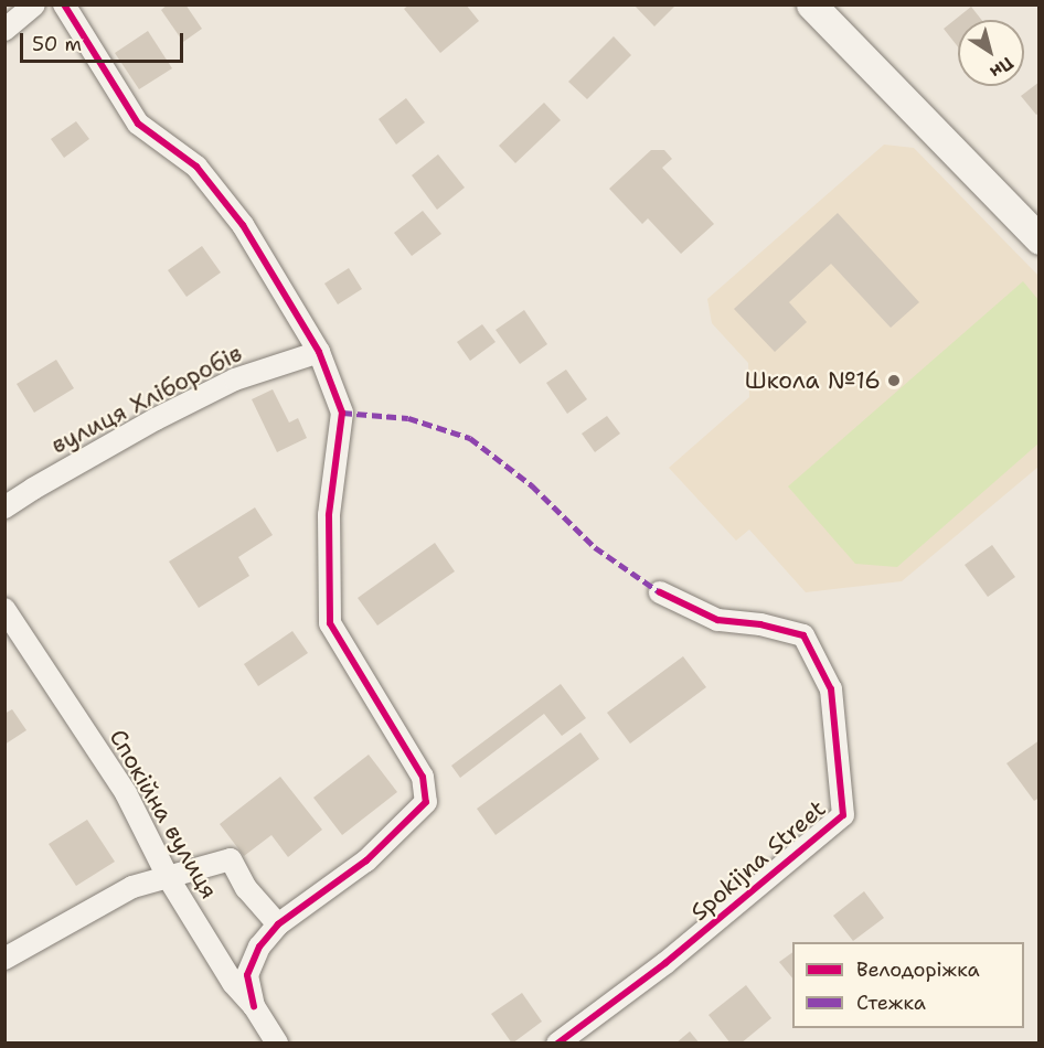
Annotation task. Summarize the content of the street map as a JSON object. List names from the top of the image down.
{
  "streets": {
    "street": ["вулиця Хліборобів", "Спокійна вулиця", "Spokijna Street"]
  },
  "places": ["Школа №16"],
  "legend": ["Велодоріжка", "Стежка"],
  "scale_bar": "50 m",
  "north": "bottom right"
}
